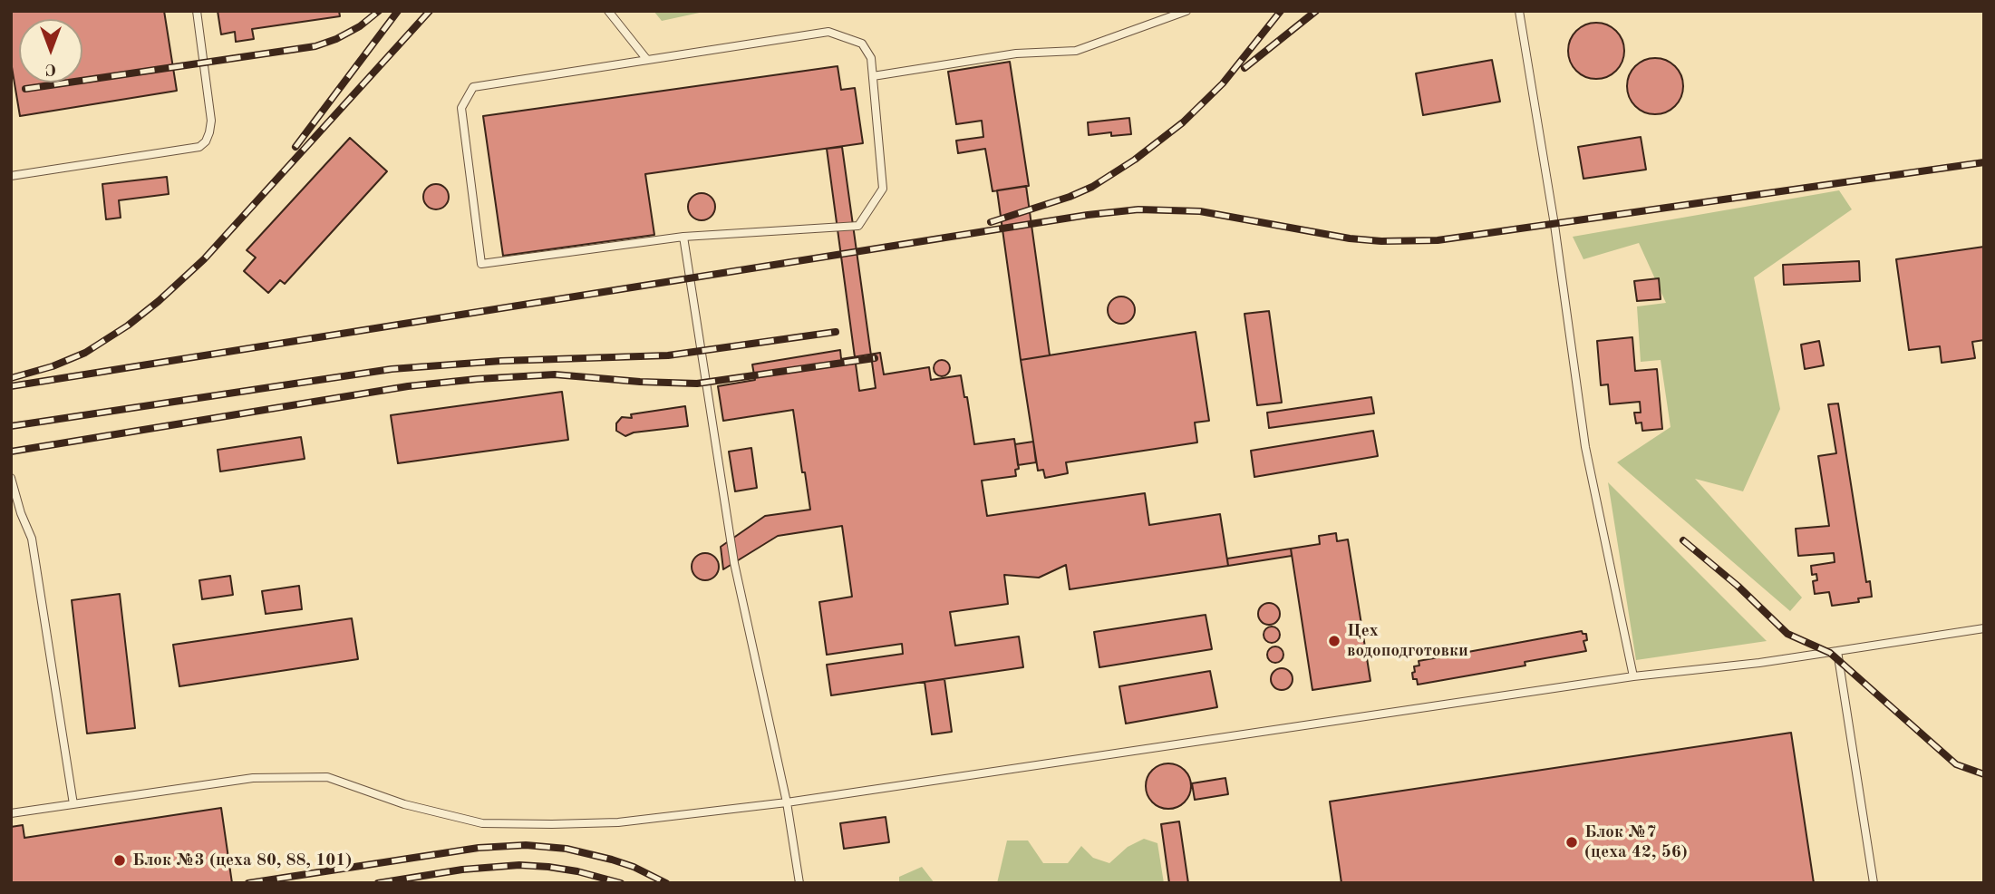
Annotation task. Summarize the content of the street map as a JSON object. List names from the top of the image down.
{
  "places": ["Цех водоподготовки", "Блок №7 (цеха 42, 56)", "Блок №3 (цеха 80, 88, 101)"],
  "north": "bottom"
}
